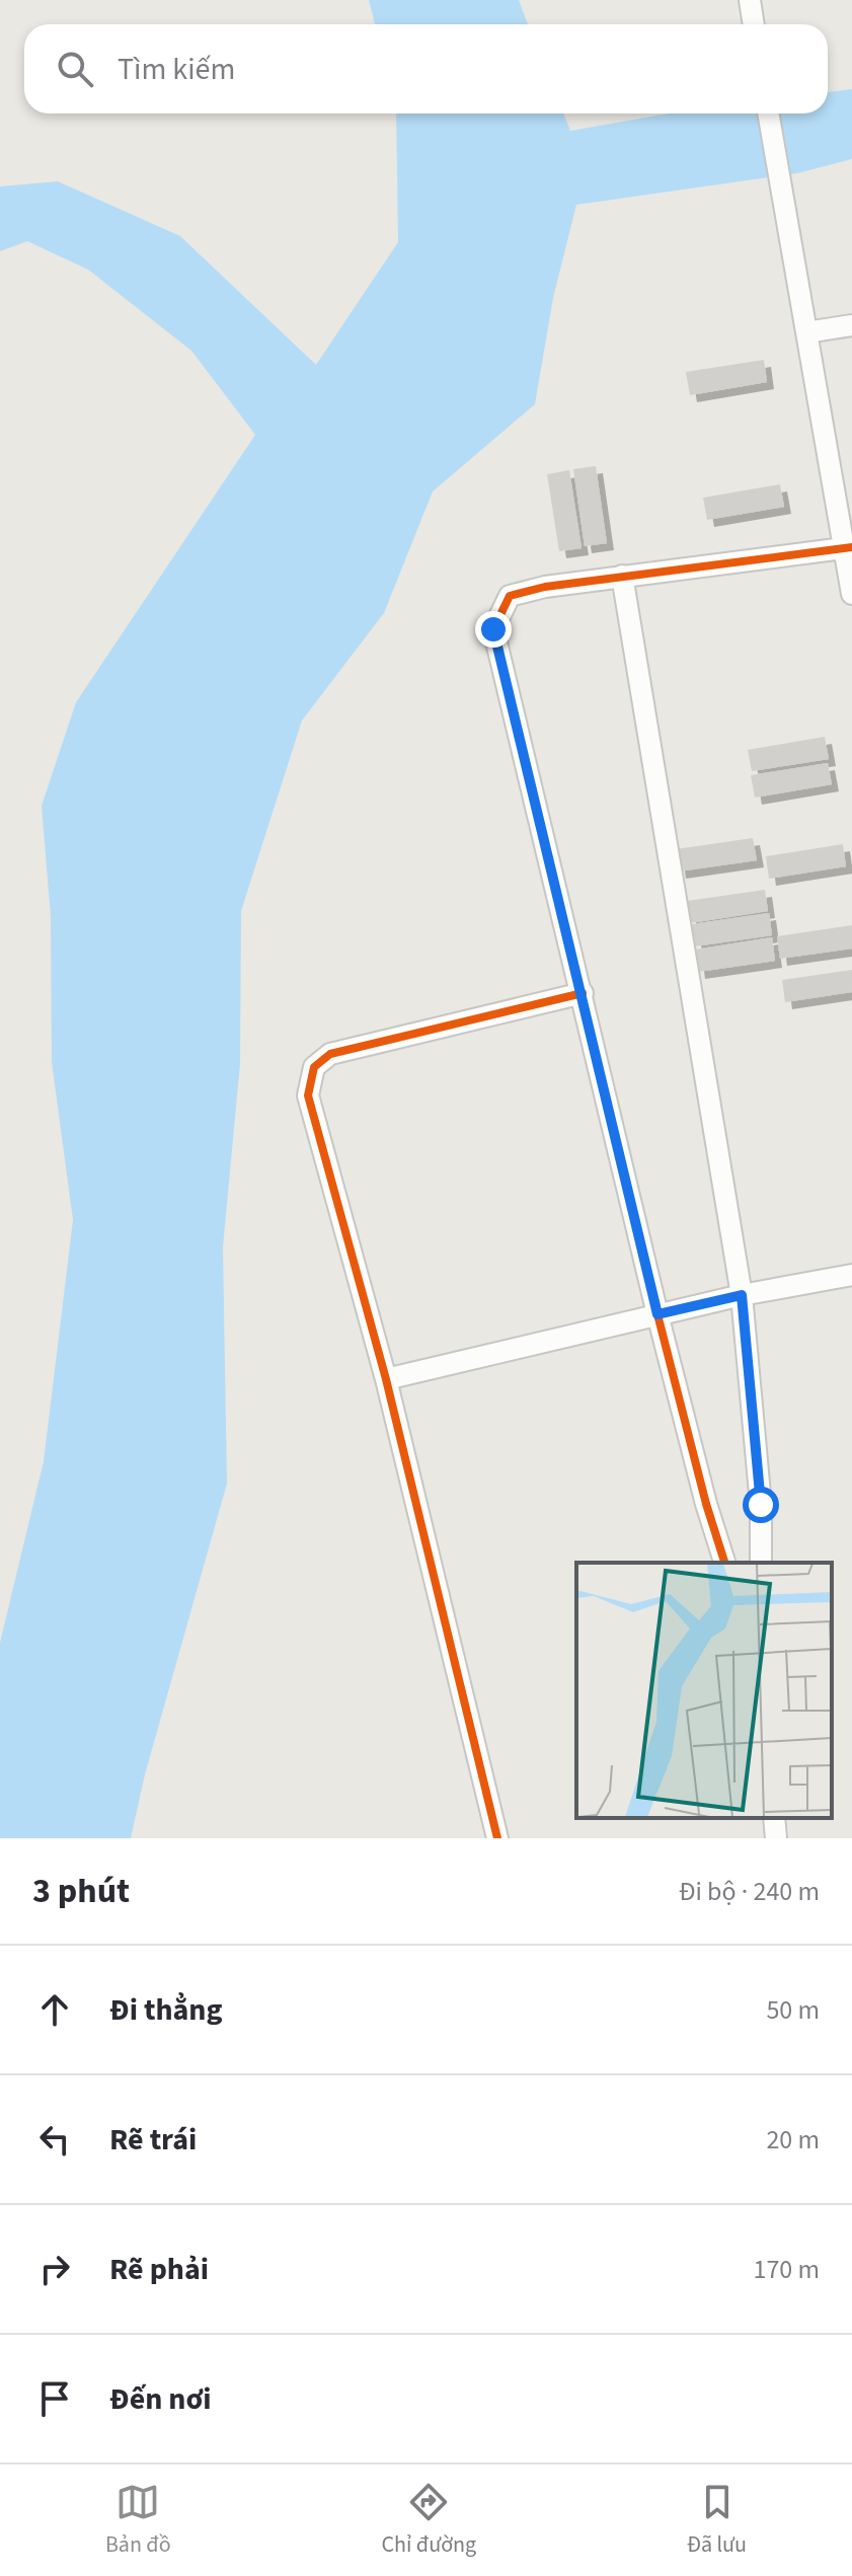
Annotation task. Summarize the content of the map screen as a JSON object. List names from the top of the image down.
{
  "page": {
    "search": "Tìm kiếm",
    "heading": ["3 phút", "Đi bộ · 240 m"],
    "list": [
      ["Đi thẳng", "50 m"],
      ["Rẽ trái", "20 m"],
      ["Rẽ phải", "170 m"],
      "Đến nơi"
    ],
    "nav": ["Bản đồ", "Chỉ đường", "Đã lưu"]
  }
}
